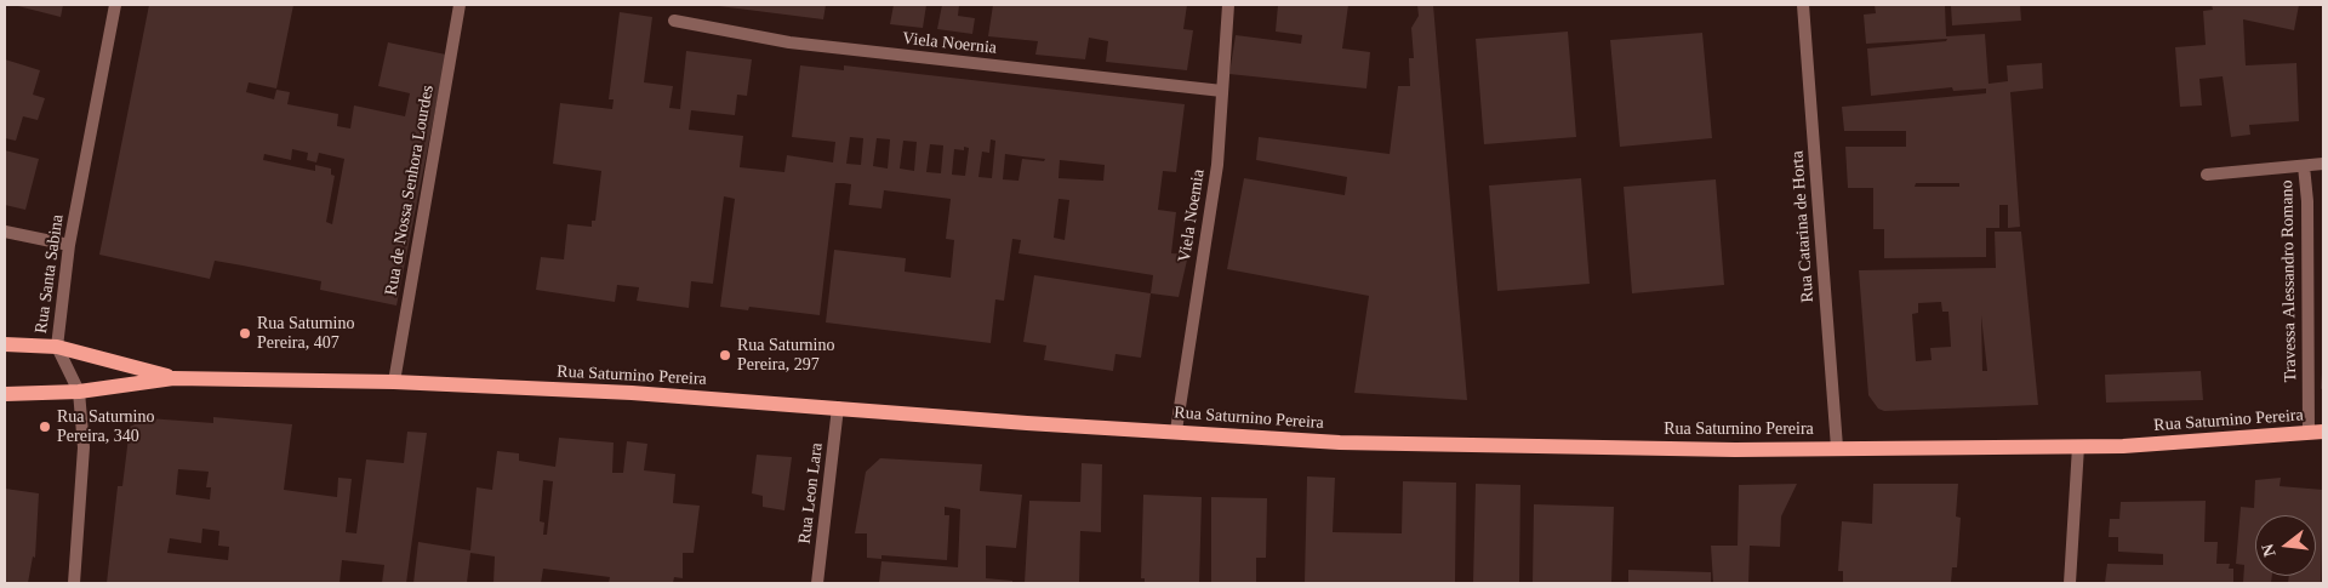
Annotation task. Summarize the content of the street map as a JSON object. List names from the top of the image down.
{
  "streets": {
    "main road": ["Rua Saturnino Pereira"],
    "street": [
      "Viela Noernia",
      "Rua de Nossa Senhora Lourdes",
      "Viela Noemia",
      "Rua Catarina de Horta",
      "Rua Santa Sabina",
      "Travessa Alessandro Romano",
      "Rua Leon Lara"
    ]
  },
  "crossings": [
    ["Viela Noernia", "Viela Noemia"],
    ["Rua de Nossa Senhora Lourdes", "Rua Saturnino Pereira"],
    ["Viela Noemia", "Rua Saturnino Pereira"],
    ["Rua Catarina de Horta", "Rua Saturnino Pereira"],
    ["Rua Santa Sabina", "Rua Saturnino Pereira"],
    ["Travessa Alessandro Romano", "Rua Saturnino Pereira"],
    ["Rua Saturnino Pereira", "Rua Leon Lara"]
  ],
  "places": ["Rua Saturnino Pereira, 407", "Rua Saturnino Pereira, 297", "Rua Saturnino Pereira, 340"],
  "north": "left"
}
